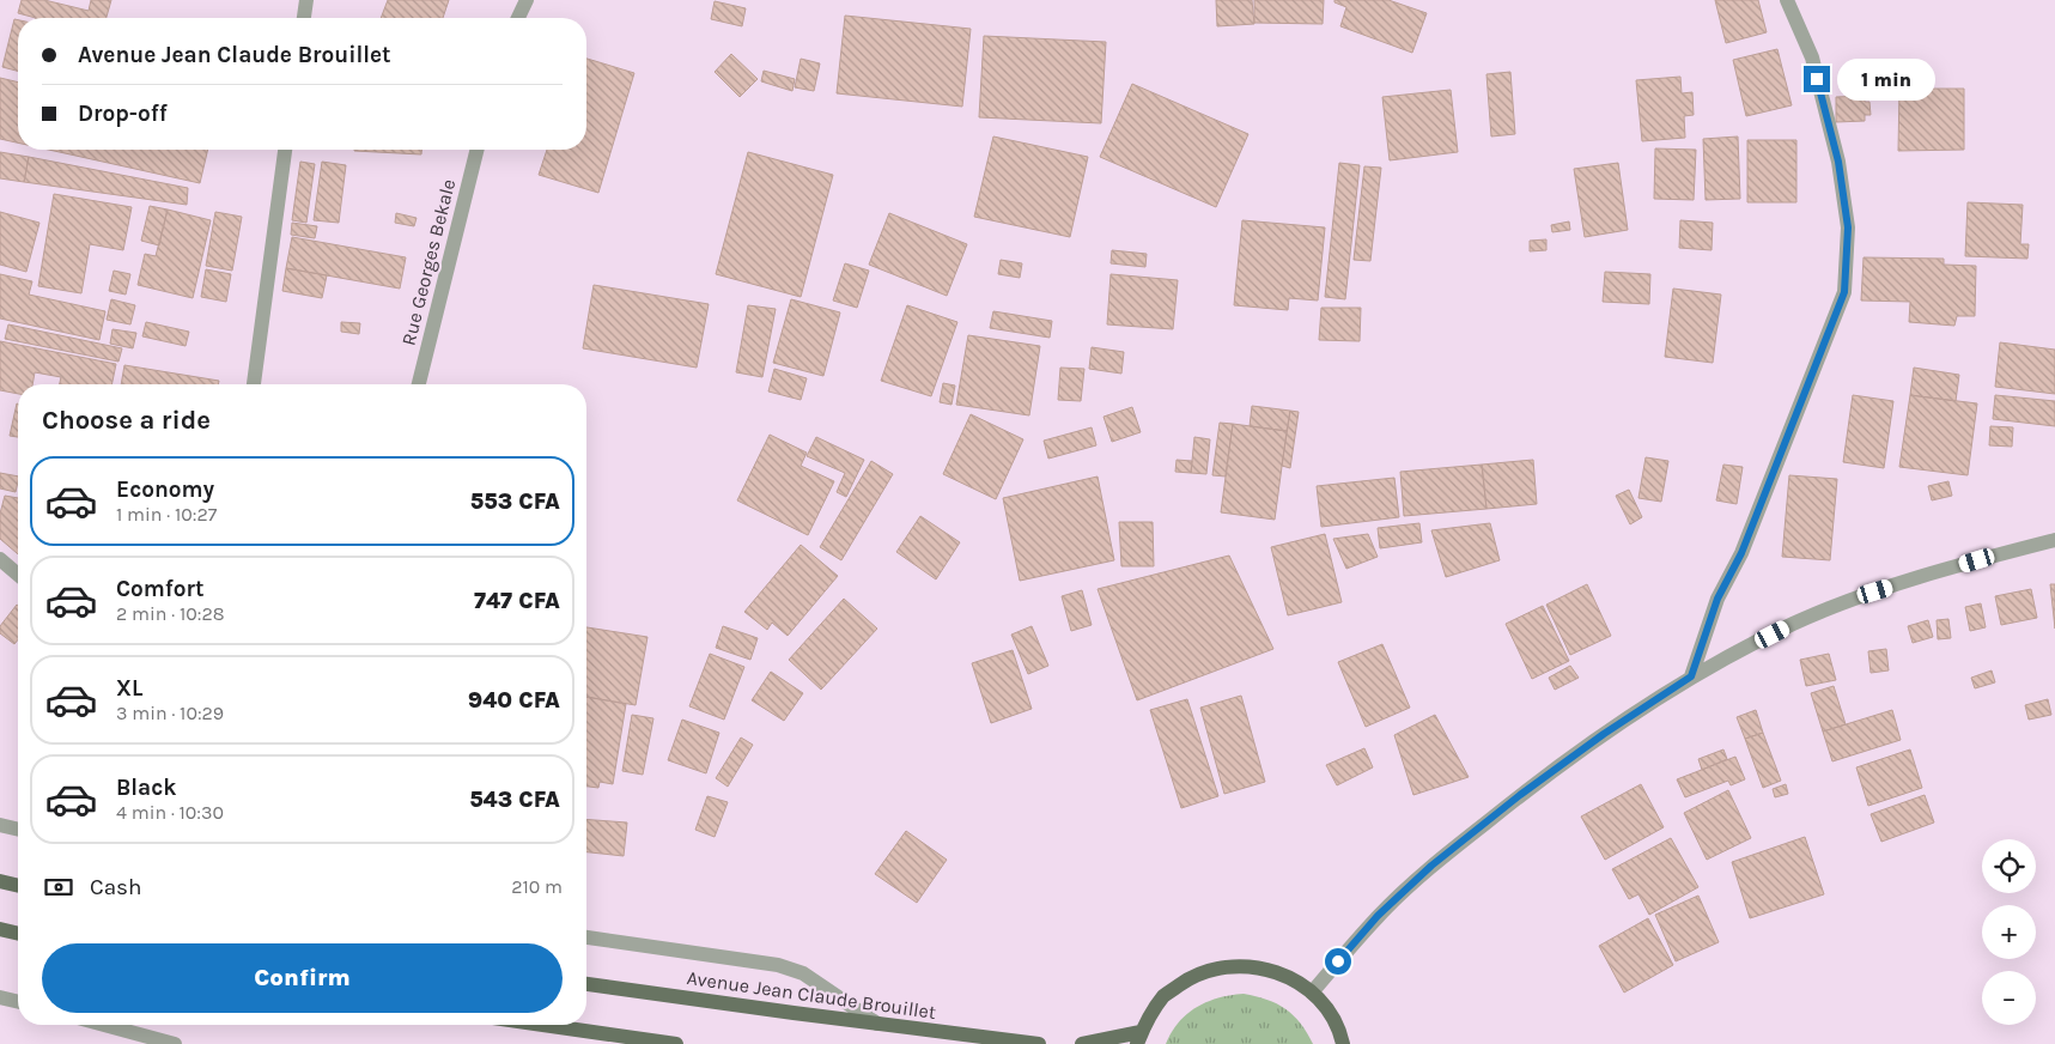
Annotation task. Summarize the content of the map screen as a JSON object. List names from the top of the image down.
{
  "streets": {
    "main road": ["Avenue Jean Claude Brouillet"],
    "street": ["Rue Georges Bekale"]
  },
  "page": {
    "banner": ["Avenue Jean Claude Brouillet", "Drop-off"],
    "bubble": "1 min",
    "heading": "Choose a ride",
    "list": [
      {
        "name": "Economy",
        "note": "1 min · 10:27",
        "value": "553 CFA"
      },
      {
        "name": "Comfort",
        "note": "2 min · 10:28",
        "value": "747 CFA"
      },
      {
        "name": "XL",
        "note": "3 min · 10:29",
        "value": "940 CFA"
      },
      {
        "name": "Black",
        "note": "4 min · 10:30",
        "value": "543 CFA"
      }
    ],
    "map_buttons": ["+", "−"],
    "pay": ["Cash", "210 m"],
    "buttons": "Confirm"
  }
}
